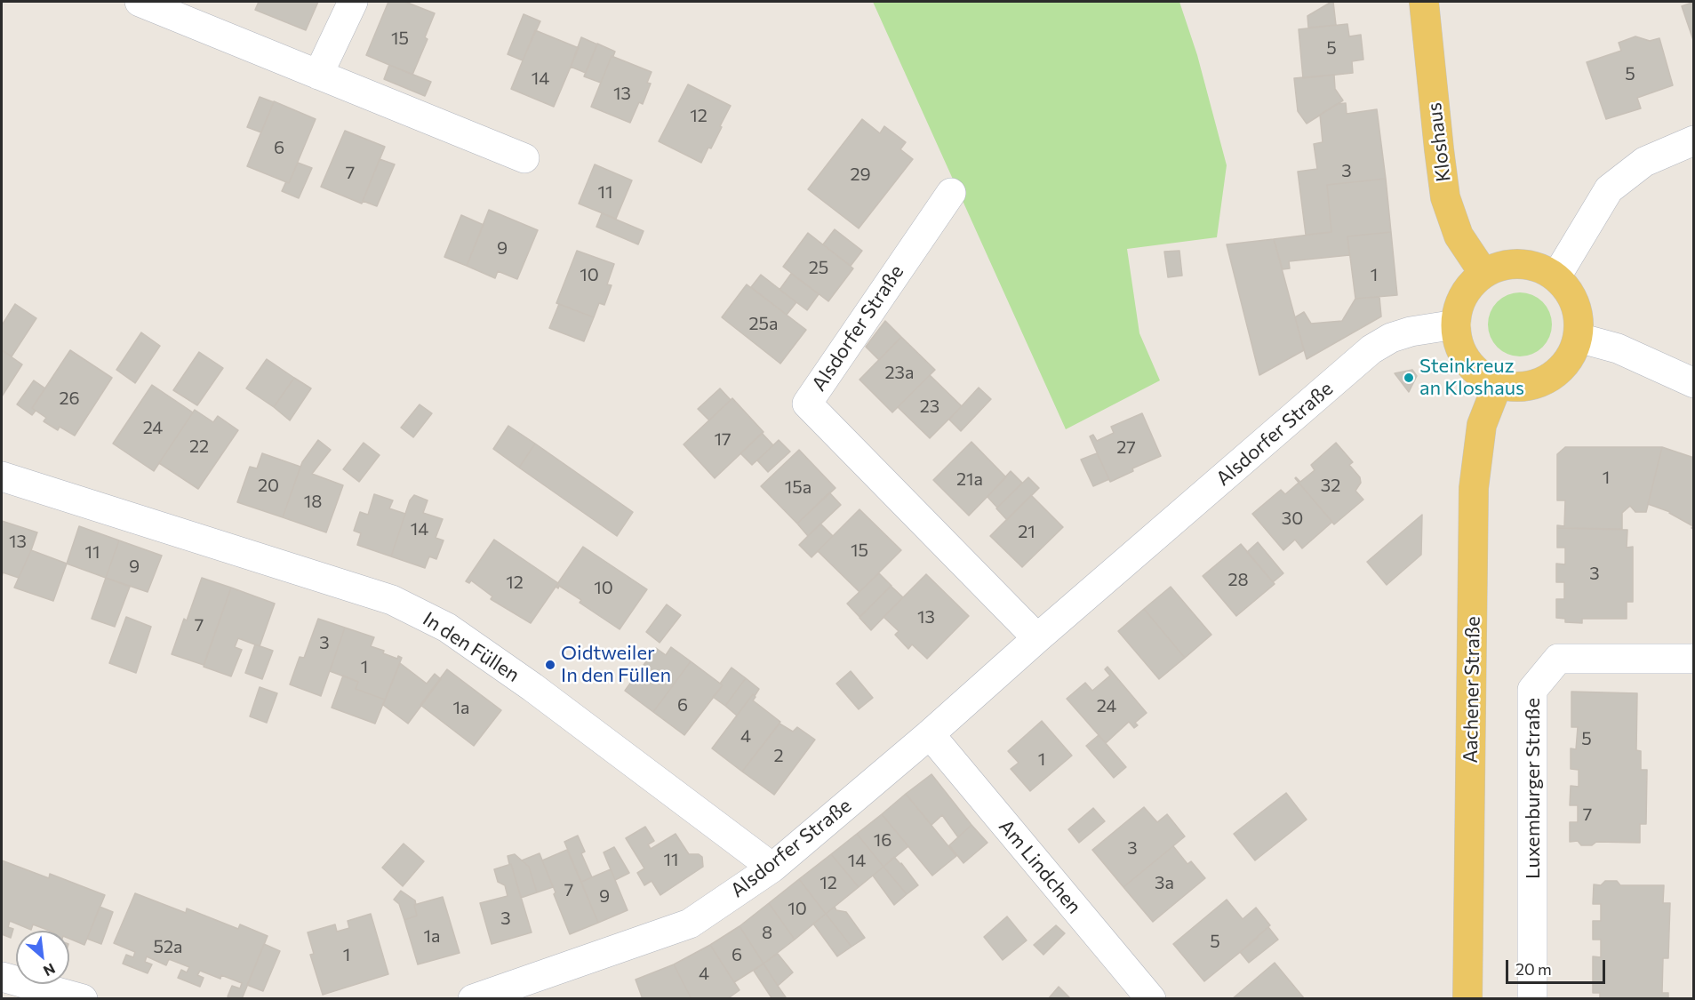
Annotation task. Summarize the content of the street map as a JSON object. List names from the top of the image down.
{
  "streets": {
    "main road": ["Kloshaus", "Aachener Straße"],
    "street": [
      "Alsdorfer Straße",
      "In den Füllen",
      "Luxemburger Straße",
      "Am Lindchen"
    ]
  },
  "crossings": [
    ["Kloshaus", "Alsdorfer Straße"],
    ["Kloshaus", "Aachener Straße"],
    ["Alsdorfer Straße", "In den Füllen"],
    ["Alsdorfer Straße", "Aachener Straße"],
    ["Alsdorfer Straße", "Am Lindchen"]
  ],
  "places": ["Steinkreuz an Kloshaus", "Oidtweiler In den Füllen"],
  "house_numbers": [
    "15",
    "5",
    "5",
    "14",
    "13",
    "12",
    "6",
    "3",
    "7",
    "29",
    "11",
    "9",
    "25",
    "10",
    "1",
    "25a",
    "23a",
    "26",
    "23",
    "24",
    "17",
    "22",
    "27",
    "1",
    "21a",
    "20",
    "32",
    "15a",
    "18",
    "30",
    "14",
    "21",
    "13",
    "15",
    "11",
    "9",
    "3",
    "28",
    "12",
    "10",
    "13",
    "7",
    "3",
    "1",
    "6",
    "24",
    "1a",
    "4",
    "5",
    "2",
    "1",
    "7",
    "16",
    "3",
    "11",
    "14",
    "12",
    "3a",
    "7",
    "9",
    "10",
    "3",
    "8",
    "1a",
    "5",
    "52a",
    "1",
    "6",
    "4"
  ],
  "scale_bar": "20 m",
  "north": "bottom right"
}
